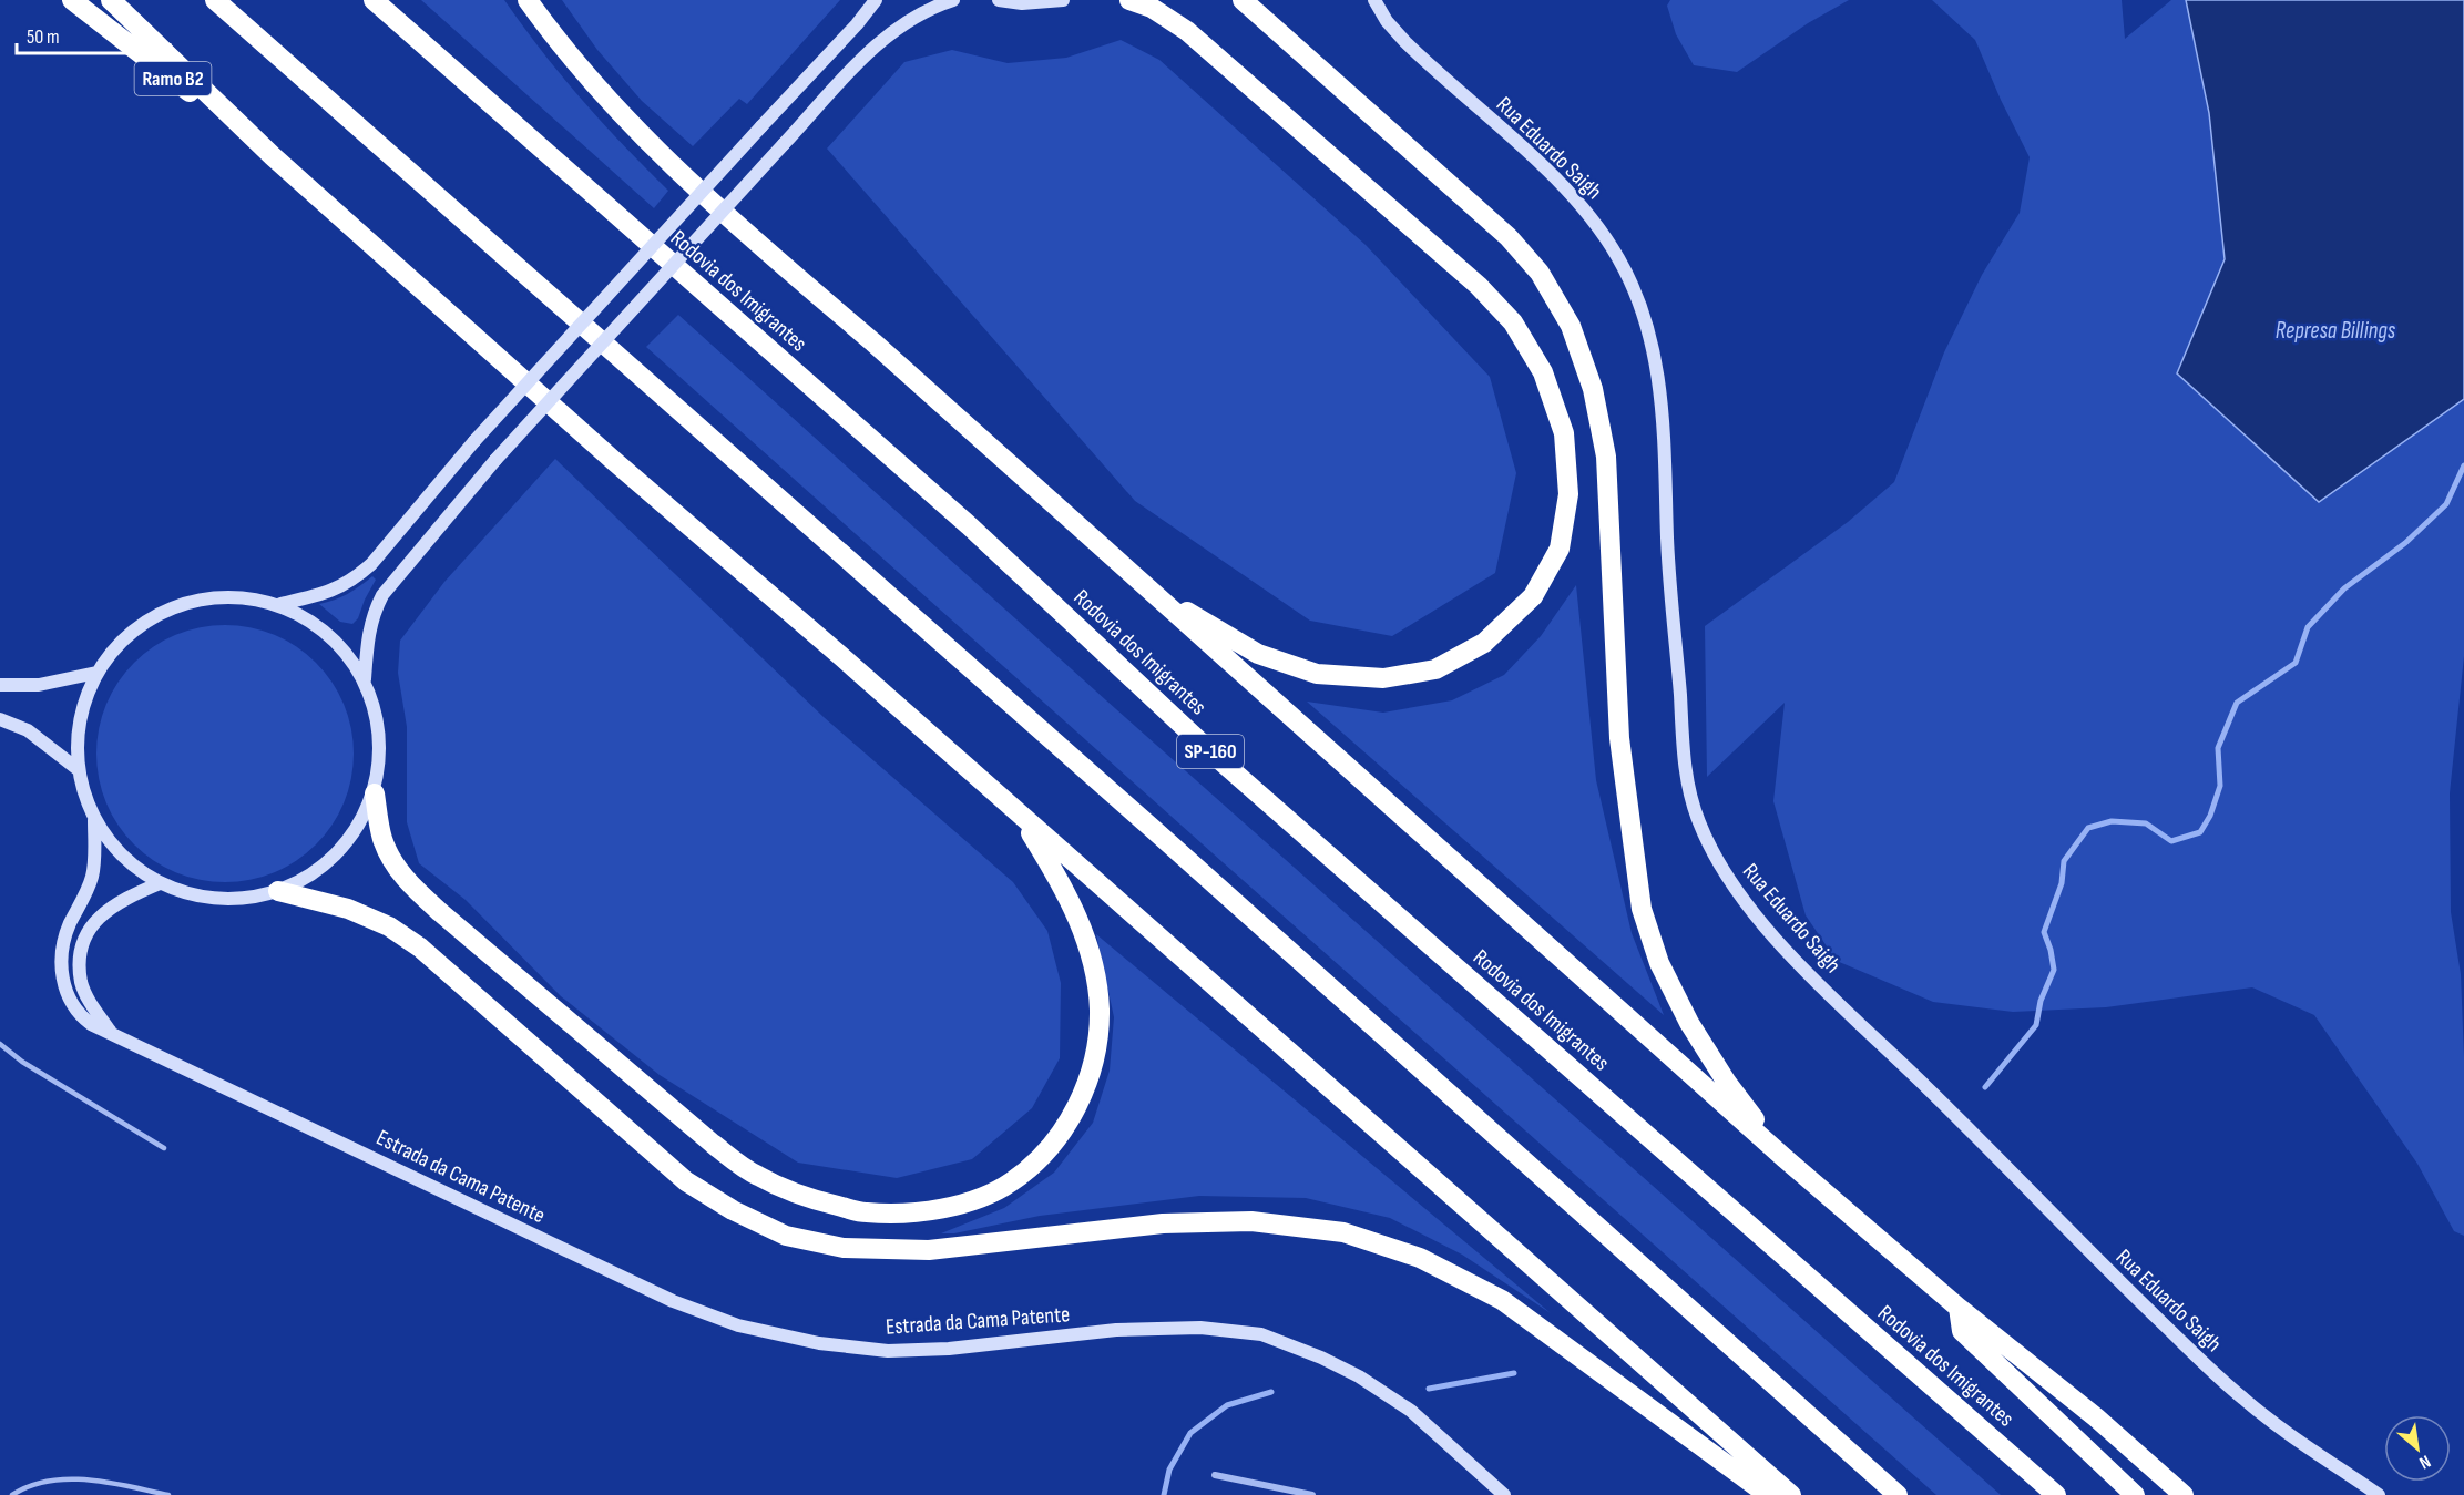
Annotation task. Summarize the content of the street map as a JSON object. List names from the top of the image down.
{
  "streets": {
    "highway": ["Ramo B2", "Rodovia dos Imigrantes", "SP-160"],
    "street": ["Rua Eduardo Saigh", "Estrada da Cama Patente"]
  },
  "water": ["Represa Billings"],
  "scale_bar": "50 m",
  "north": "bottom right"
}
